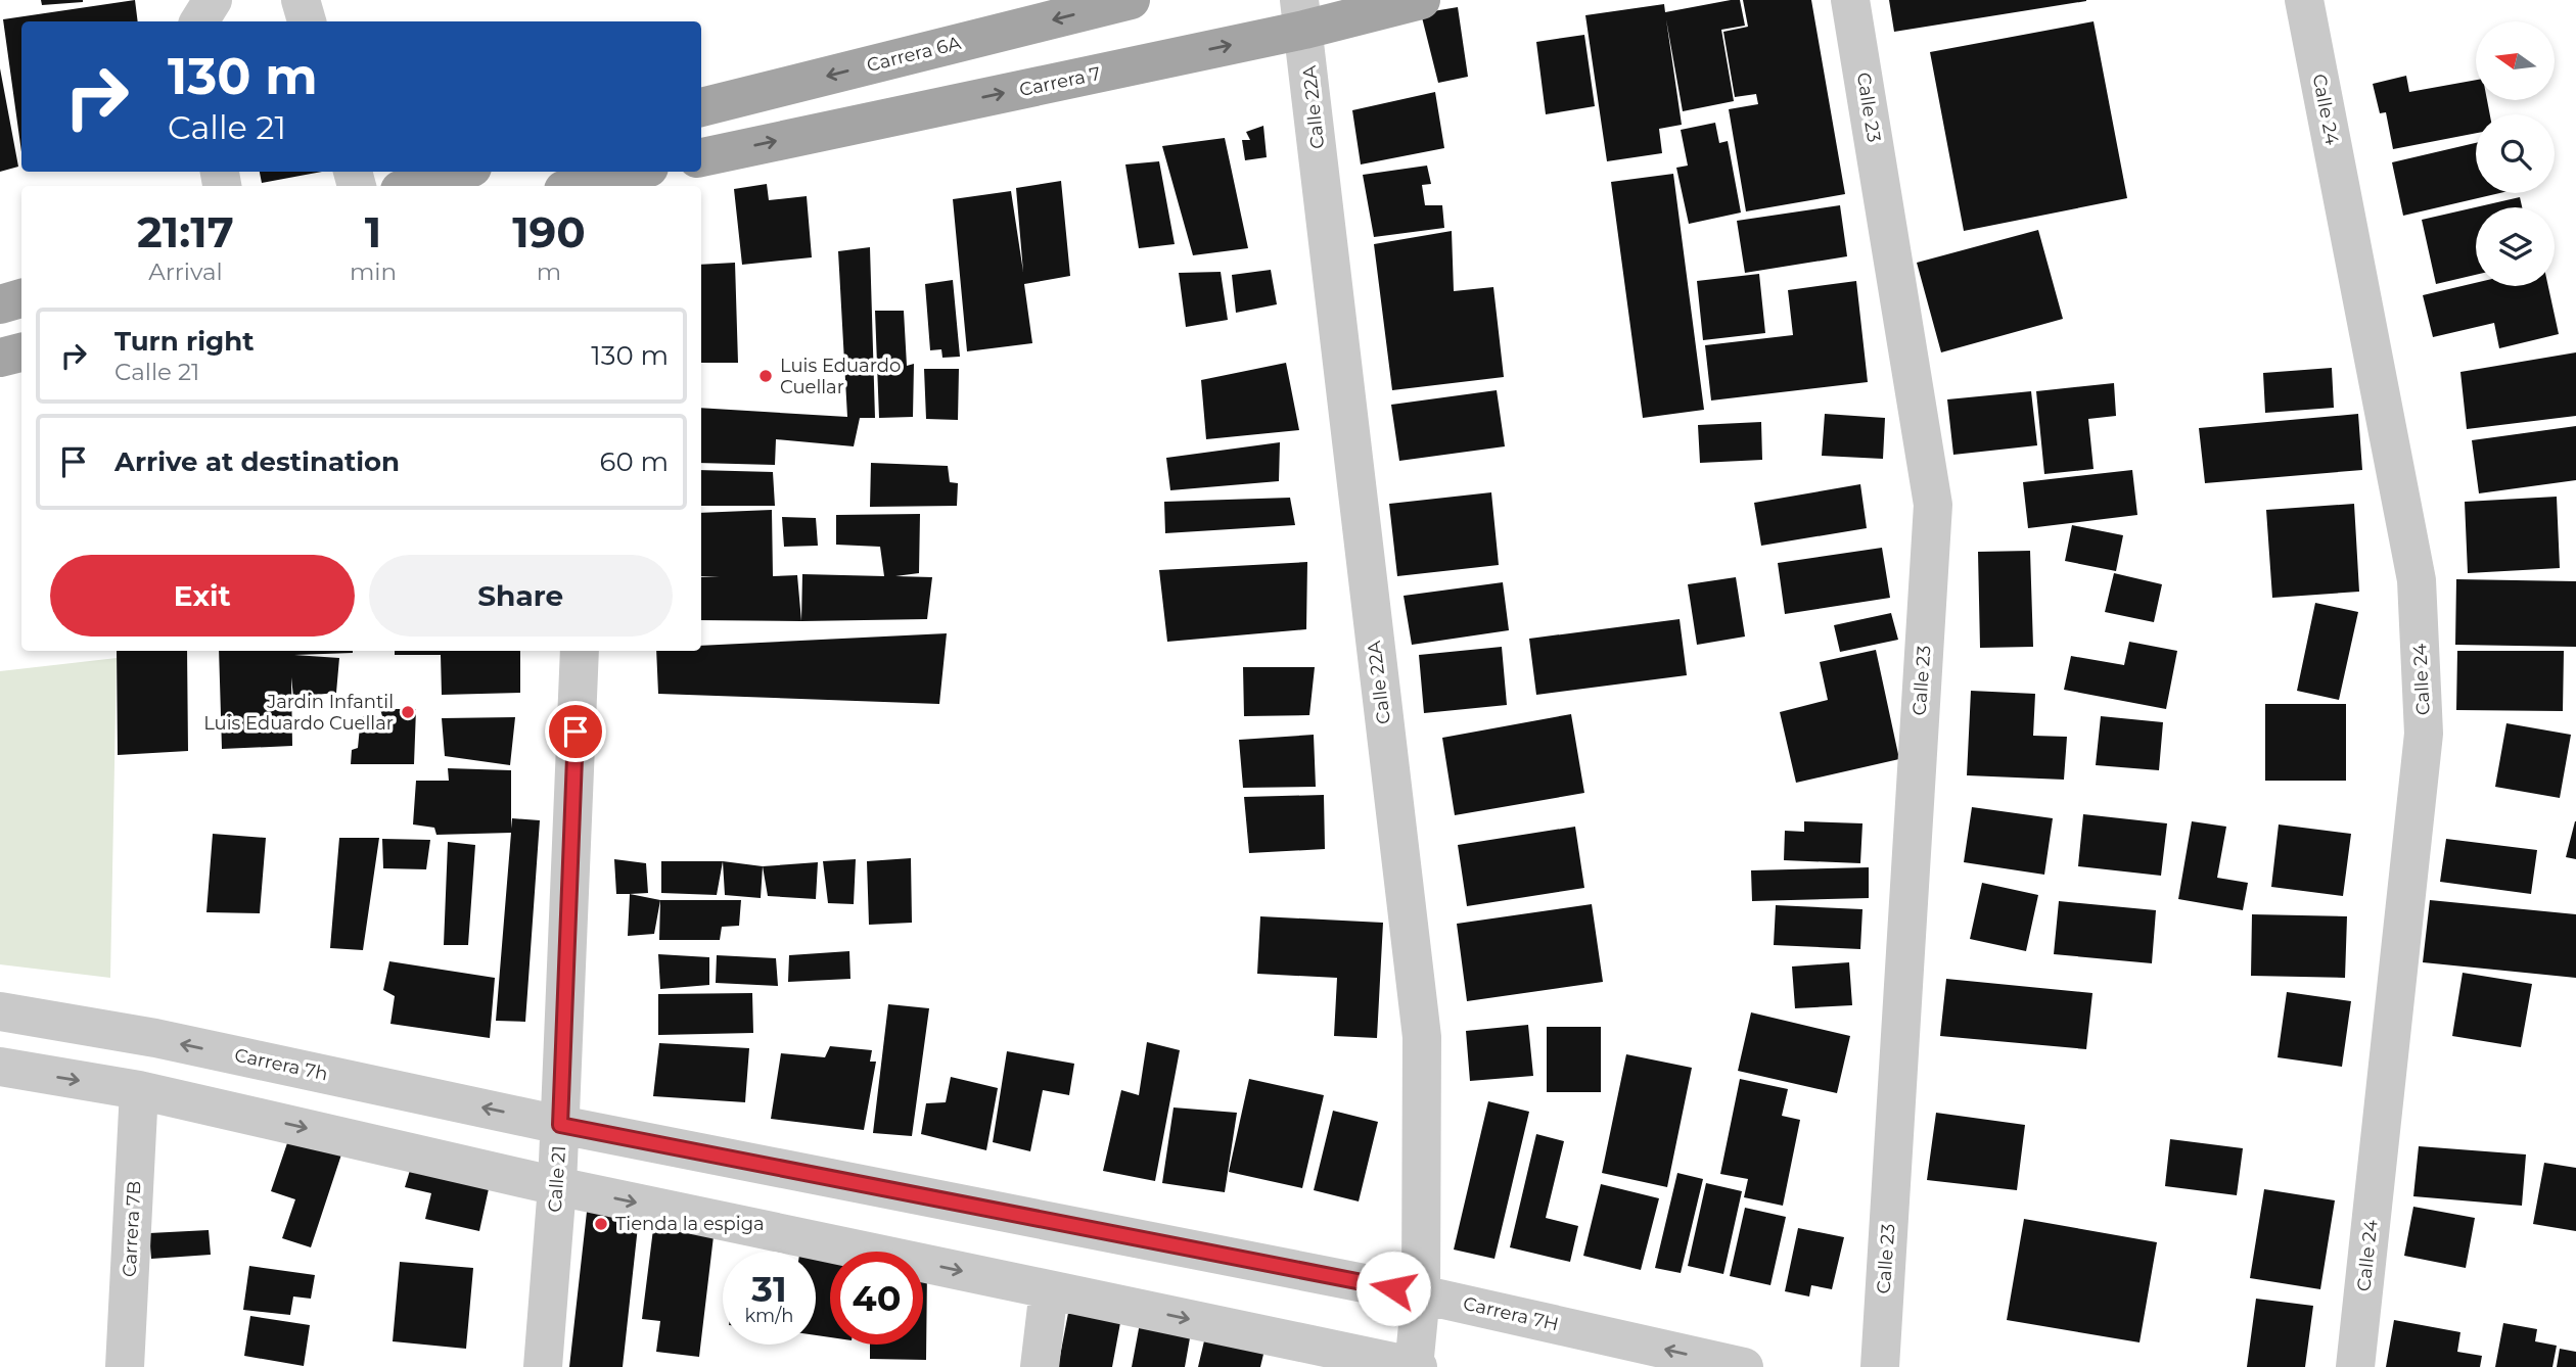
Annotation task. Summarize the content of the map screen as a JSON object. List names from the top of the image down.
{
  "streets": {
    "main road": ["Carrera 6A", "Carrera 7"],
    "street": [
      "Calle 22A",
      "Calle 23",
      "Calle 24",
      "Carrera 7h",
      "Calle 21",
      "Carrera 7B",
      "Carrera 7H"
    ]
  },
  "crossings": [
    ["Carrera 7", "Calle 22A"],
    ["Calle 22A", "Carrera 7H"],
    ["Carrera 7h", "Calle 21"],
    ["Carrera 7h", "Carrera 7H"],
    ["Calle 21", "Carrera 7H"]
  ],
  "one_way": ["Carrera 6A", "Carrera 7"],
  "places": ["Luis Eduardo Cuellar", "Jardin Infantil Luis Eduardo Cuellar", "Tienda la espiga"],
  "north": "left",
  "page": {
    "turn": ["130 m", "Calle 21"],
    "eta": [
      "21:17",
      "Arrival",
      "1",
      "min",
      "190",
      "m"
    ],
    "list": [
      {
        "name": "Turn right",
        "note": "Calle 21",
        "value": "130 m"
      },
      {
        "name": "Arrive at destination",
        "value": "60 m"
      }
    ],
    "buttons": ["Exit", "Share"],
    "speed": "31 km/h",
    "limit": "40"
  }
}
